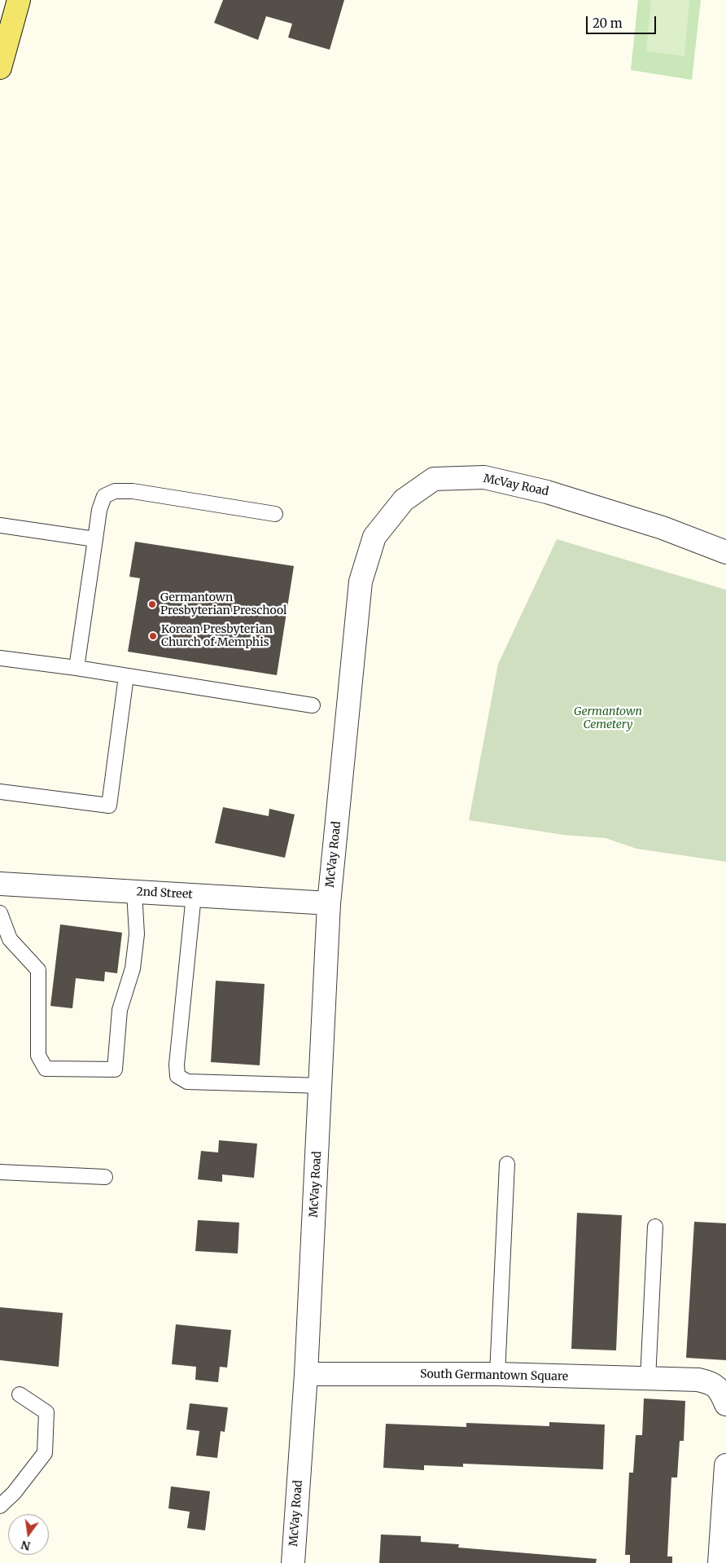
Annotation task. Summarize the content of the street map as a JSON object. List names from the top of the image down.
{
  "streets": {
    "street": ["McVay Road", "2nd Street", "South Germantown Square"]
  },
  "crossings": [
    ["McVay Road", "2nd Street"],
    ["McVay Road", "South Germantown Square"]
  ],
  "parks": ["Germantown Cemetery"],
  "places": ["Germantown Presbyterian Preschool", "Korean Presbyterian Church of Memphis"],
  "scale_bar": "20 m",
  "north": "bottom"
}
